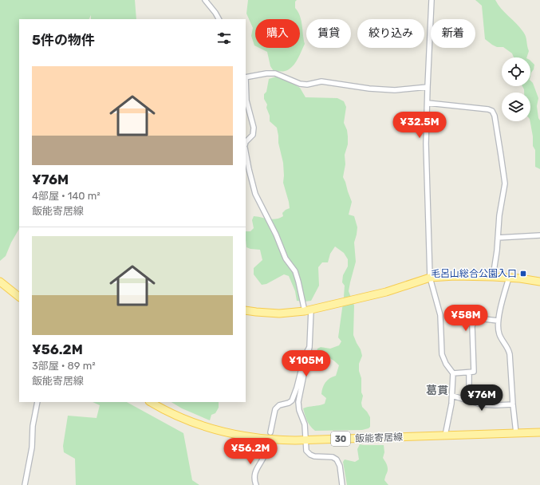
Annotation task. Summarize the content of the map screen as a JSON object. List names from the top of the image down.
{
  "streets": {
    "main road": ["飯能寄居線", "30"]
  },
  "districts": ["葛貫"],
  "places": {
    "transit": ["毛呂山総合公園入口"]
  },
  "page": {
    "chip": [
      "購入",
      "賃貸",
      "絞り込み",
      "新着"
    ],
    "heading": "5件の物件",
    "list": [
      {
        "name": "¥76M",
        "note": "4部屋 · 140 m² · 飯能寄居線"
      },
      {
        "name": "¥56.2M",
        "note": "3部屋 · 89 m² · 飯能寄居線"
      }
    ],
    "price": [
      "¥32.5M",
      "¥58M",
      "¥105M",
      "¥76M",
      "¥56.2M"
    ]
  }
}
